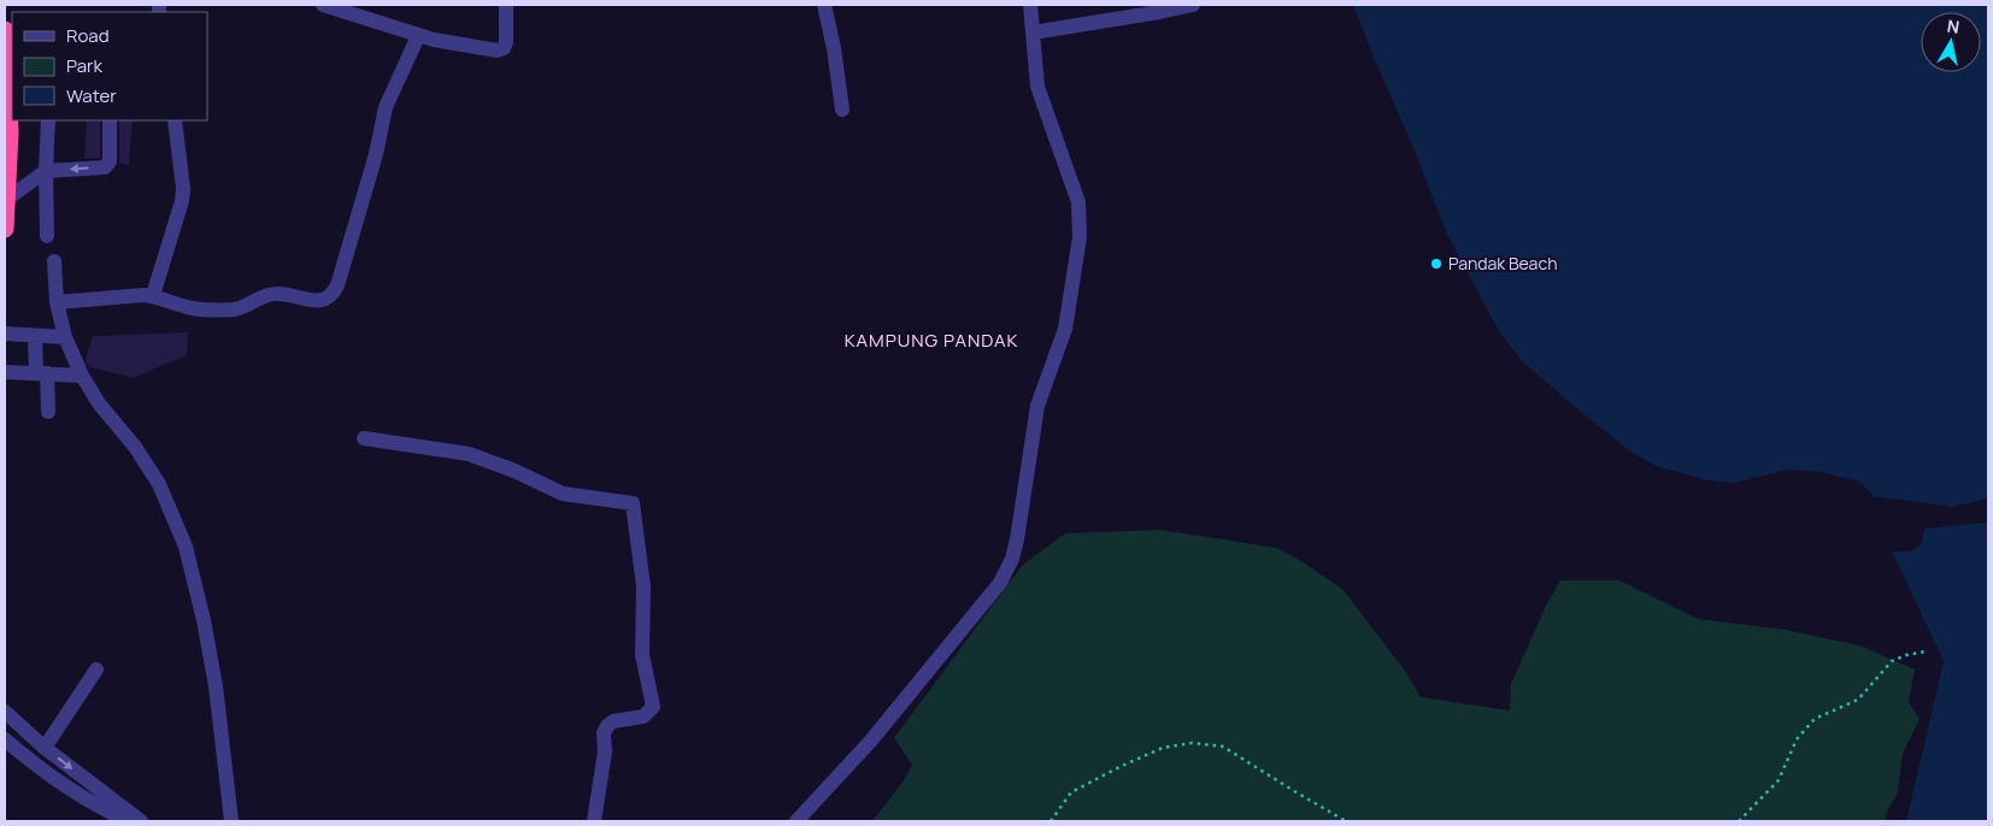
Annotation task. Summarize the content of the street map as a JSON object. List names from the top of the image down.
{
  "districts": ["KAMPUNG PANDAK"],
  "places": ["Pandak Beach"],
  "legend": ["Road", "Park", "Water"],
  "north": "top"
}
